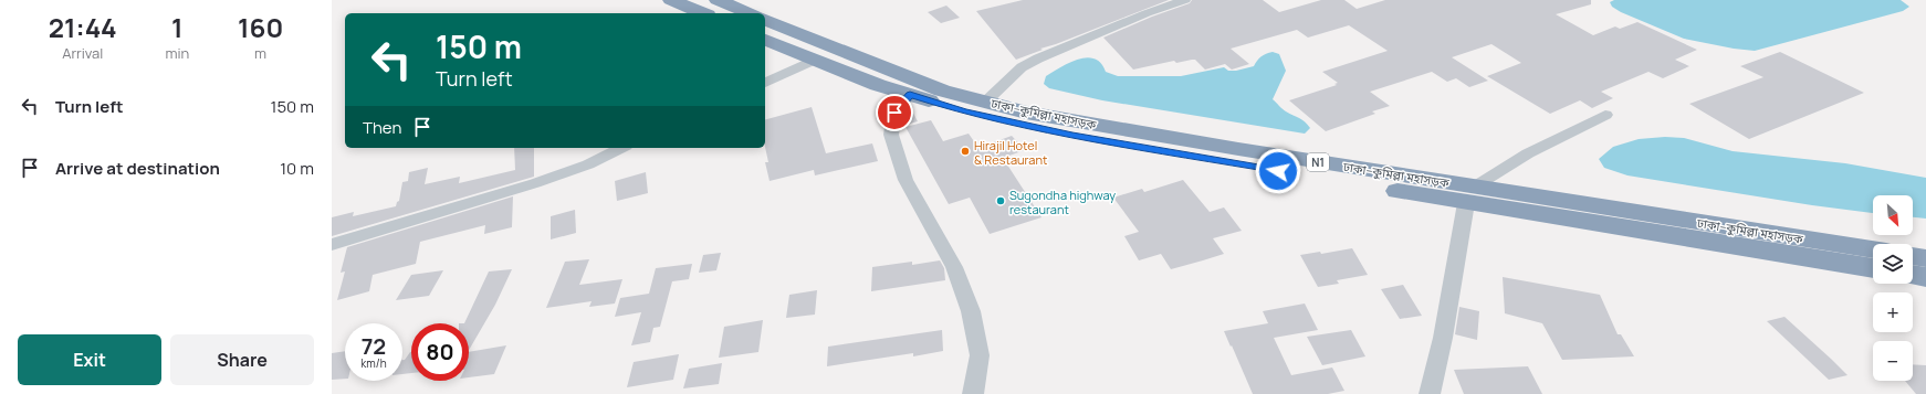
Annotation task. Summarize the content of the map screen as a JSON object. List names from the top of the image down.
{
  "streets": {
    "highway": ["ঢাকা–কুমিল্লা মহাসড়ক", "N1"]
  },
  "places": ["Hirajil Hotel & Restaurant", "Sugondha highway restaurant"],
  "north": "bottom right",
  "page": {
    "eta": [
      "21:44",
      "Arrival",
      "1",
      "min",
      "160",
      "m"
    ],
    "turn": ["150 m", "Turn left"],
    "list": [
      {
        "name": "Turn left",
        "value": "150 m"
      },
      {
        "name": "Arrive at destination",
        "value": "10 m"
      }
    ],
    "then": "Then",
    "map_buttons": ["+", "−"],
    "speed": "72 km/h",
    "limit": "80",
    "buttons": ["Exit", "Share"]
  }
}
